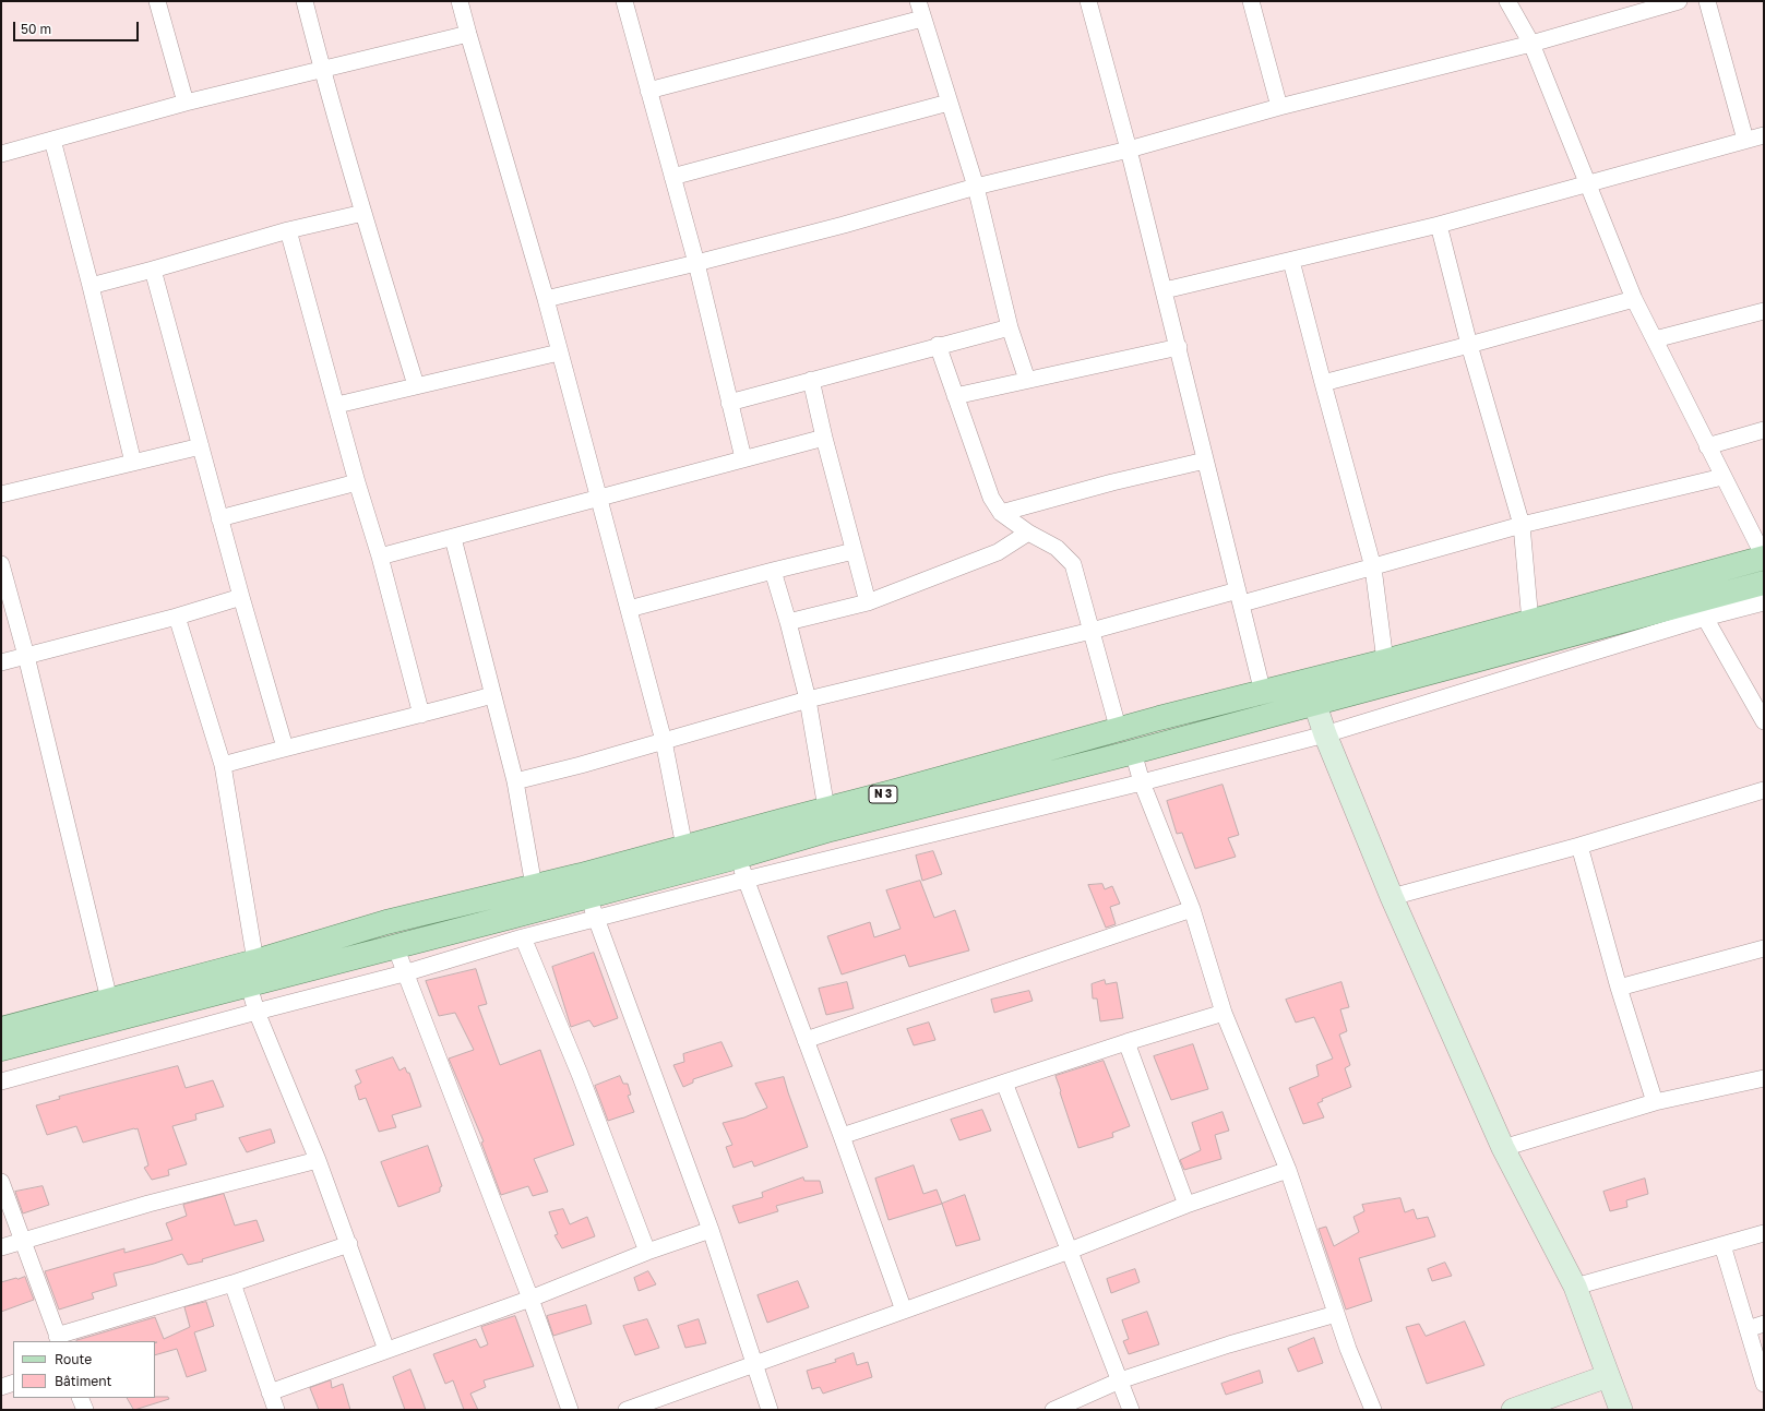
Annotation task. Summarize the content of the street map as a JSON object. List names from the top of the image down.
{
  "streets": {
    "main road": ["N 3"]
  },
  "legend": ["Route", "Bâtiment"],
  "scale_bar": "50 m"
}
